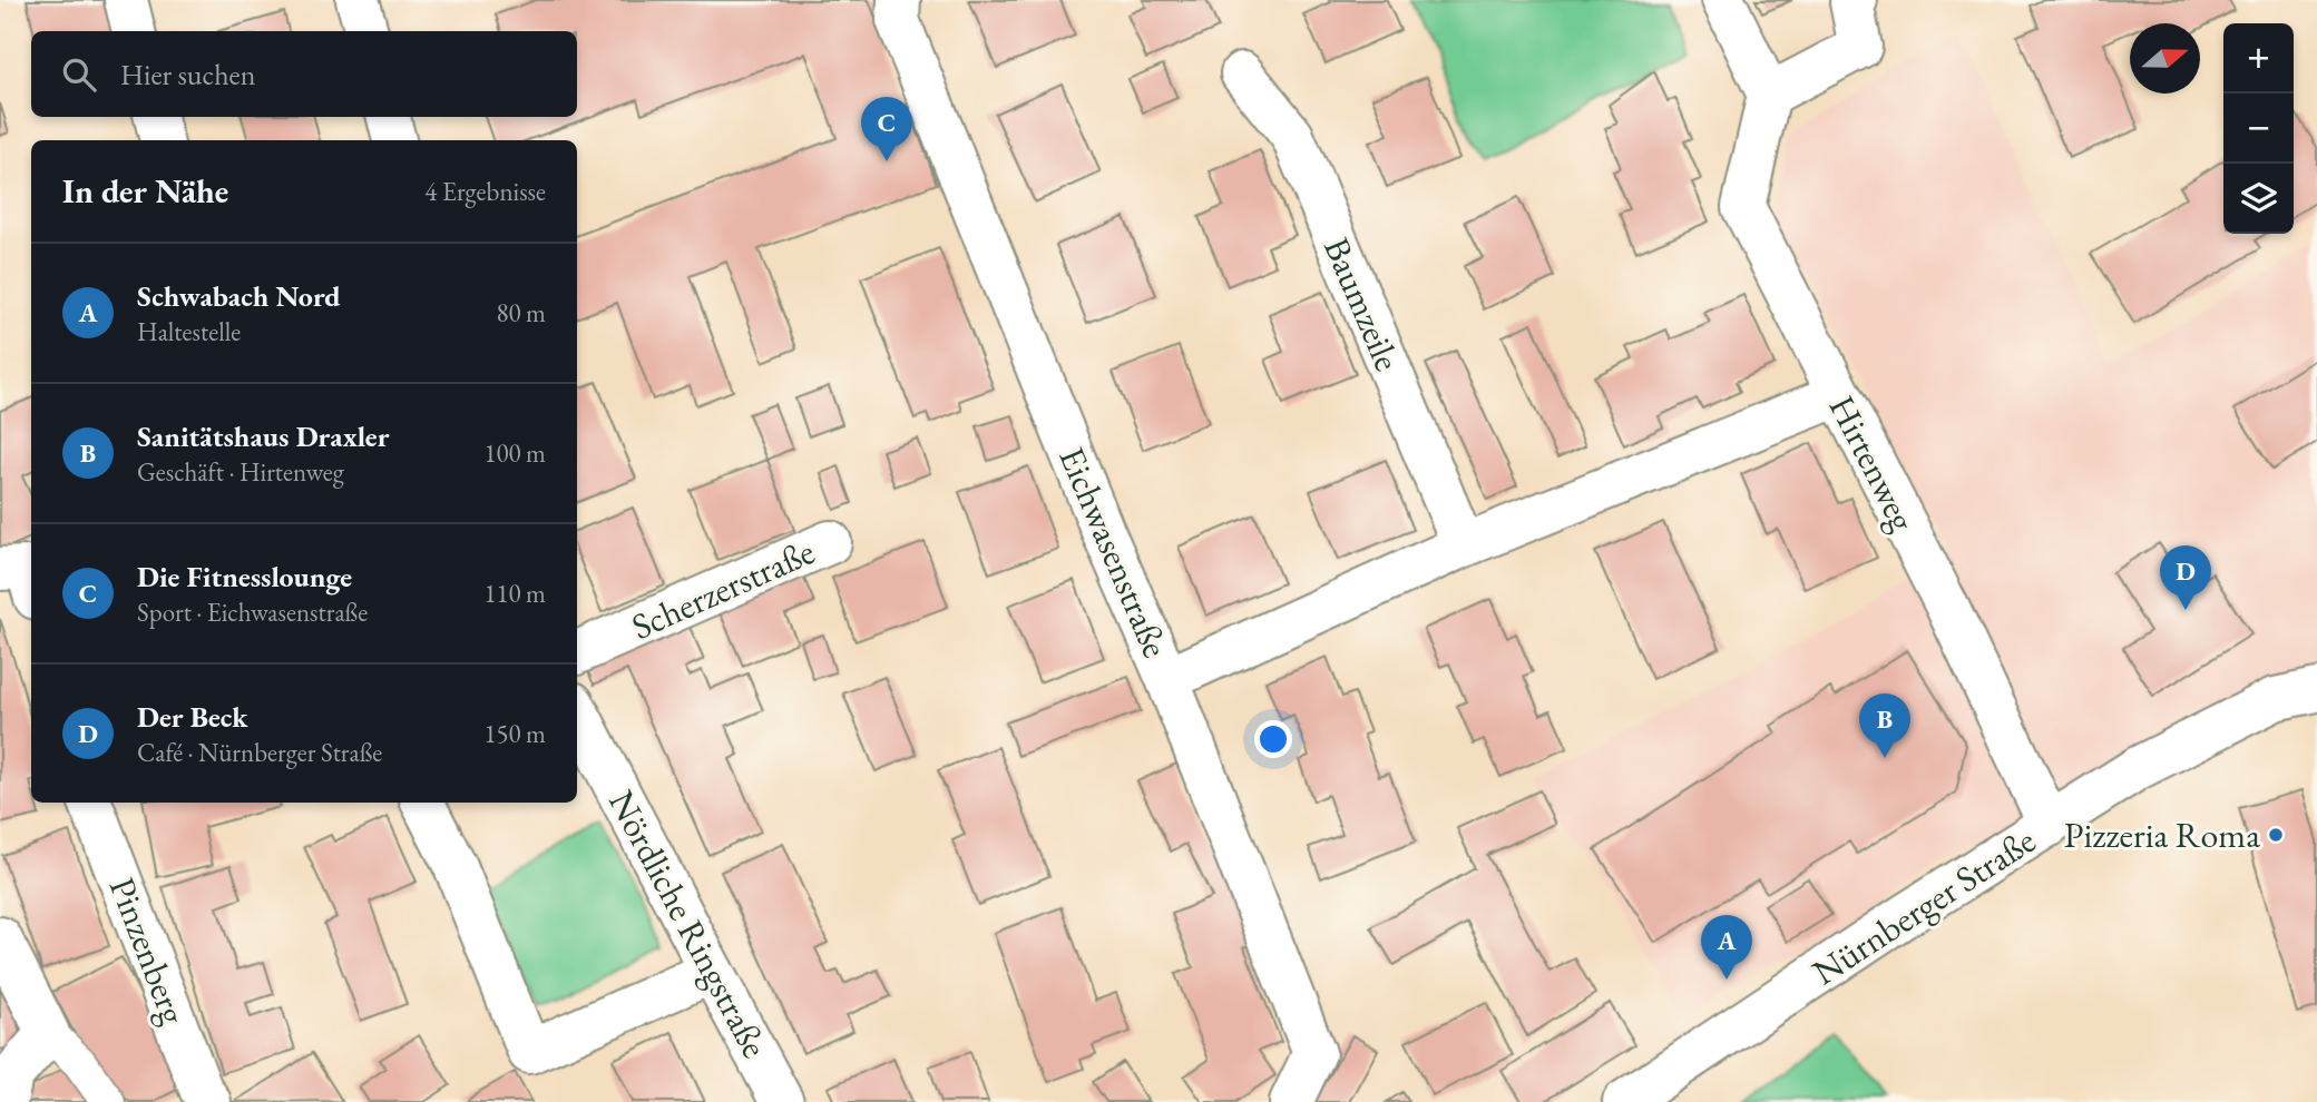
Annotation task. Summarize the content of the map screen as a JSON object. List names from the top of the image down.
{
  "streets": {
    "street": [
      "Baumzeile",
      "Hirtenweg",
      "Eichwasenstraße",
      "Scherzerstraße",
      "Nürnberger Straße",
      "Nördliche Ringstraße",
      "Pinzenberg"
    ]
  },
  "crossings": [
    ["Hirtenweg", "Nürnberger Straße"]
  ],
  "places": ["Pizzeria Roma"],
  "north": "right",
  "page": {
    "map_buttons": ["+", "−"],
    "search": "Hier suchen",
    "pins": [
      "C",
      "D",
      "B",
      "A"
    ],
    "heading": ["In der Nähe", "4 Ergebnisse"],
    "list": [
      {
        "mark": "A",
        "name": "Schwabach Nord",
        "note": "Haltestelle",
        "value": "80 m"
      },
      {
        "mark": "B",
        "name": "Sanitätshaus Draxler",
        "note": "Geschäft · Hirtenweg",
        "value": "100 m"
      },
      {
        "mark": "C",
        "name": "Die Fitnesslounge",
        "note": "Sport · Eichwasenstraße",
        "value": "110 m"
      },
      {
        "mark": "D",
        "name": "Der Beck",
        "note": "Café · Nürnberger Straße",
        "value": "150 m"
      }
    ]
  }
}
